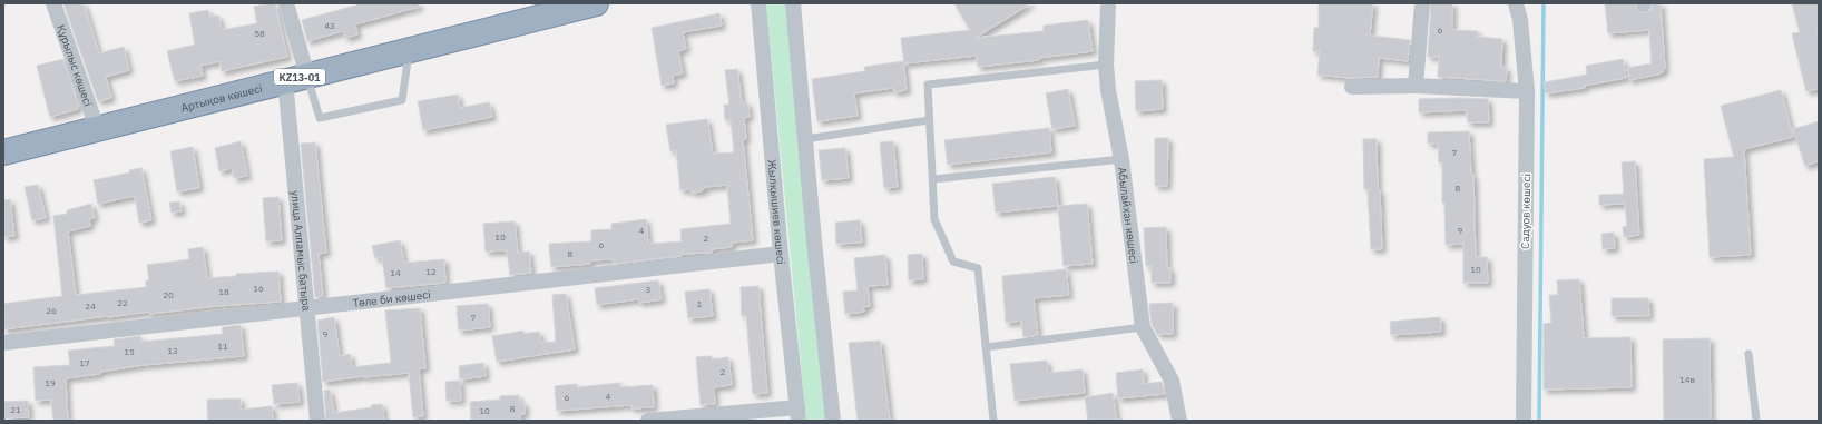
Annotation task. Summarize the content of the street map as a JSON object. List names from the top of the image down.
{
  "streets": {
    "highway": ["KZ13-01", "Артықов көшесі"],
    "street": [
      "Құрылыс көшесі",
      "Садуов көшесі",
      "Жылқышиев көшесі",
      "Абылайхан көшесі",
      "улица Алпамыс батыра",
      "Төле би көшесі"
    ]
  },
  "crossings": [
    ["Құрылыс көшесі", "Артықов көшесі"],
    ["Артықов көшесі", "улица Алпамыс батыра"],
    ["Жылқышиев көшесі", "Төле би көшесі"],
    ["улица Алпамыс батыра", "Төле би көшесі"]
  ],
  "house_numbers": [
    "43",
    "6",
    "58",
    "7",
    "8",
    "4",
    "9",
    "10",
    "2",
    "6",
    "8",
    "10",
    "12",
    "14",
    "16",
    "3",
    "18",
    "20",
    "22",
    "1",
    "24",
    "26",
    "7",
    "9",
    "11",
    "13",
    "15",
    "17",
    "2",
    "14в",
    "19",
    "4",
    "6",
    "8",
    "21",
    "10"
  ]
}
